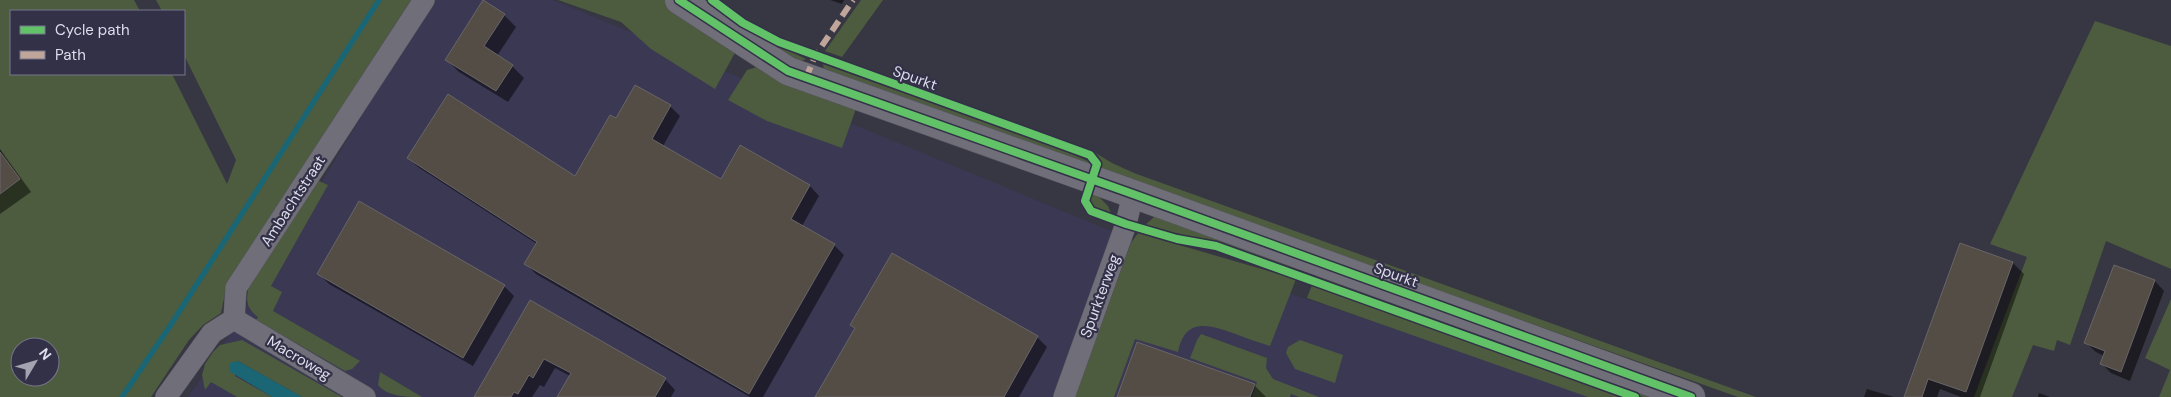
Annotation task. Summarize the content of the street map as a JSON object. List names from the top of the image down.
{
  "streets": {
    "street": [
      "Spurkt",
      "Ambachtstraat",
      "Spurkterweg",
      "Macroweg"
    ]
  },
  "crossings": [
    ["Spurkt", "Spurkterweg"],
    ["Ambachtstraat", "Macroweg"]
  ],
  "legend": ["Cycle path", "Path"],
  "north": "top right"
}
